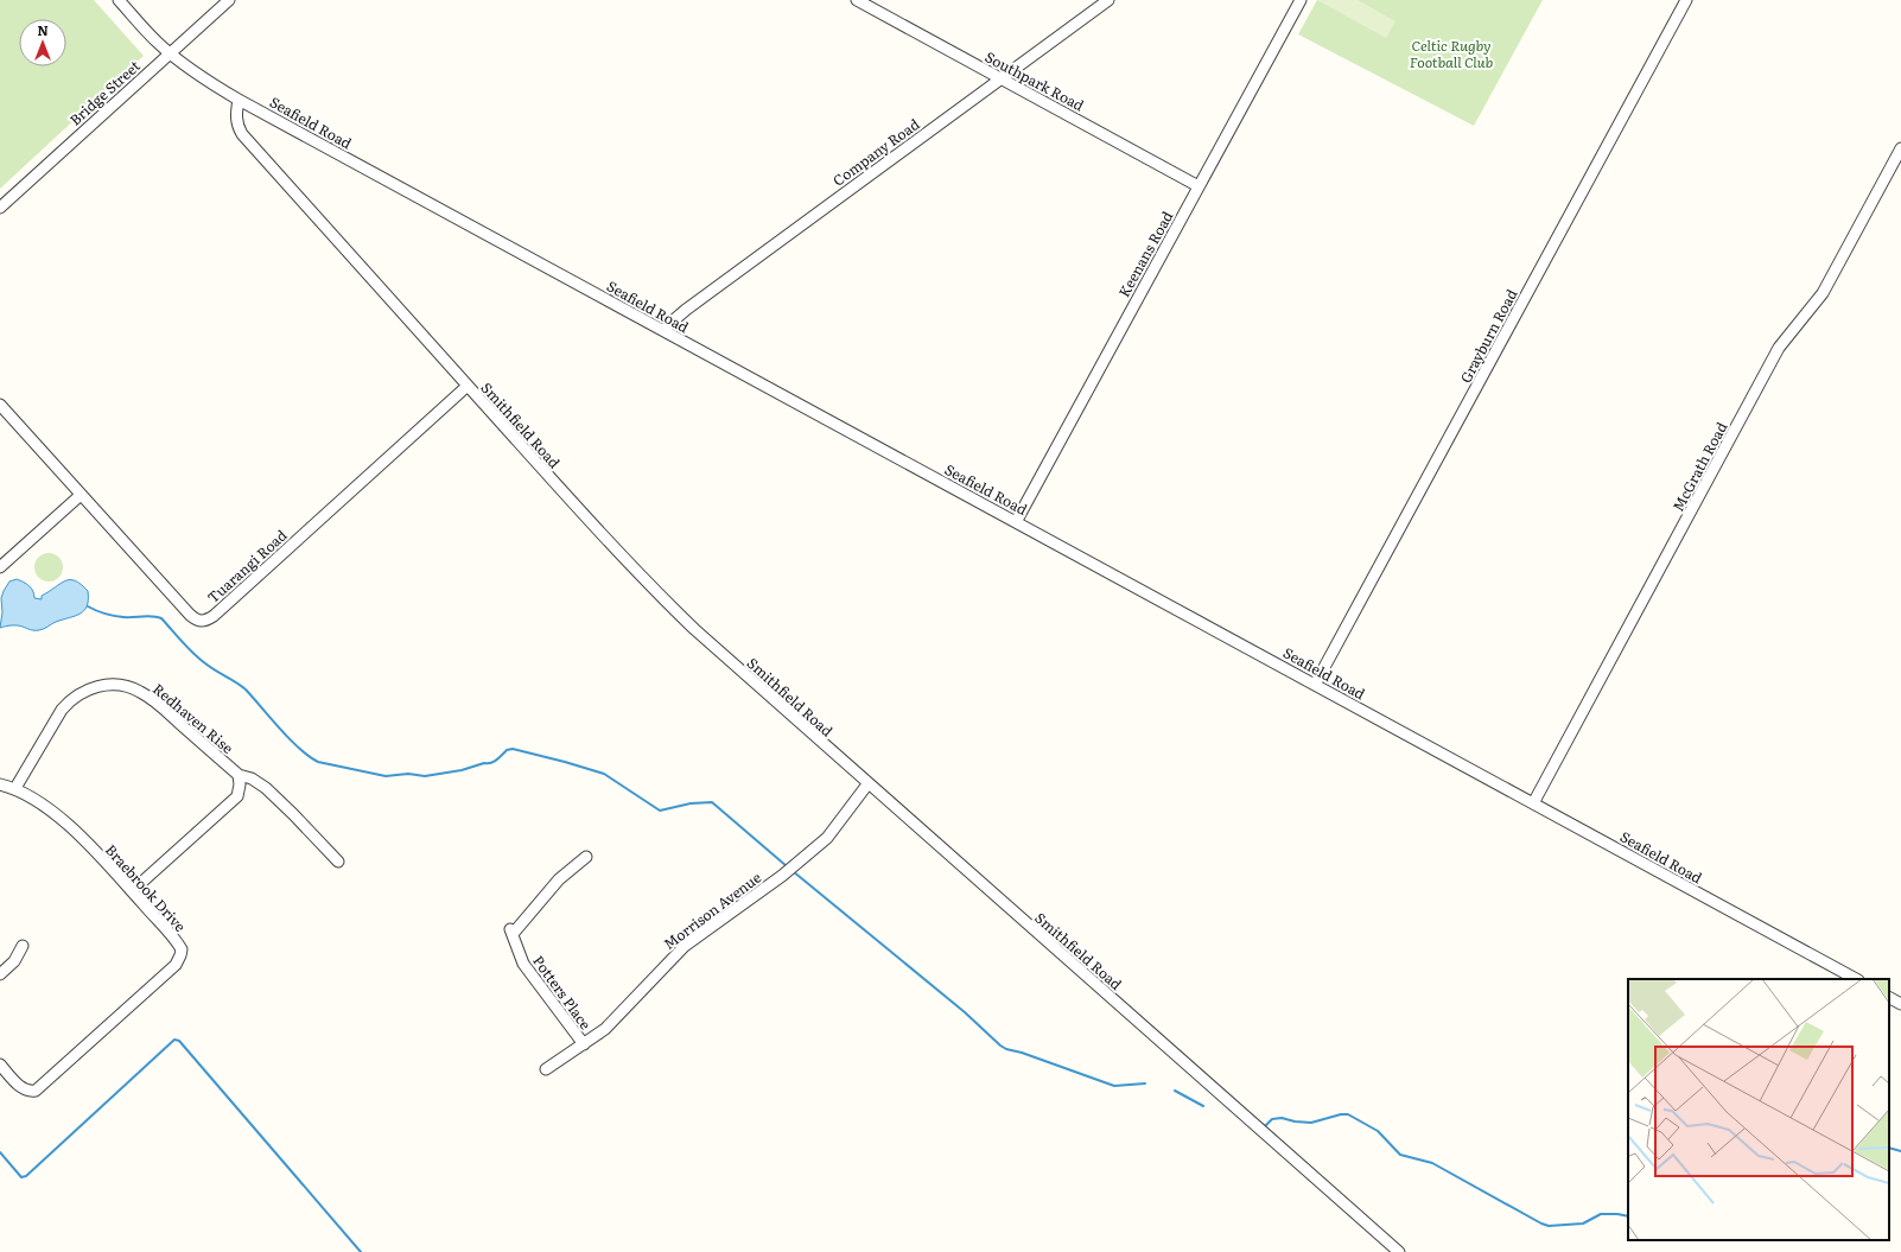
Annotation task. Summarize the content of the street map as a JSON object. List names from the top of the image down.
{
  "streets": {
    "street": [
      "Southpark Road",
      "Bridge Street",
      "Seafield Road",
      "Company Road",
      "Keenans Road",
      "Grayburn Road",
      "Smithfield Road",
      "McGrath Road",
      "Tuarangi Road",
      "Redhaven Rise",
      "Braebrook Drive",
      "Morrison Avenue",
      "Potters Place"
    ]
  },
  "crossings": [
    ["Southpark Road", "Company Road"],
    ["Southpark Road", "Keenans Road"],
    ["Bridge Street", "Seafield Road"],
    ["Seafield Road", "Company Road"],
    ["Seafield Road", "Keenans Road"],
    ["Seafield Road", "Grayburn Road"],
    ["Seafield Road", "Smithfield Road"],
    ["Seafield Road", "McGrath Road"],
    ["Smithfield Road", "Tuarangi Road"],
    ["Smithfield Road", "Morrison Avenue"],
    ["Redhaven Rise", "Braebrook Drive"],
    ["Morrison Avenue", "Potters Place"]
  ],
  "parks": ["Celtic Rugby Football Club"],
  "north": "top"
}
